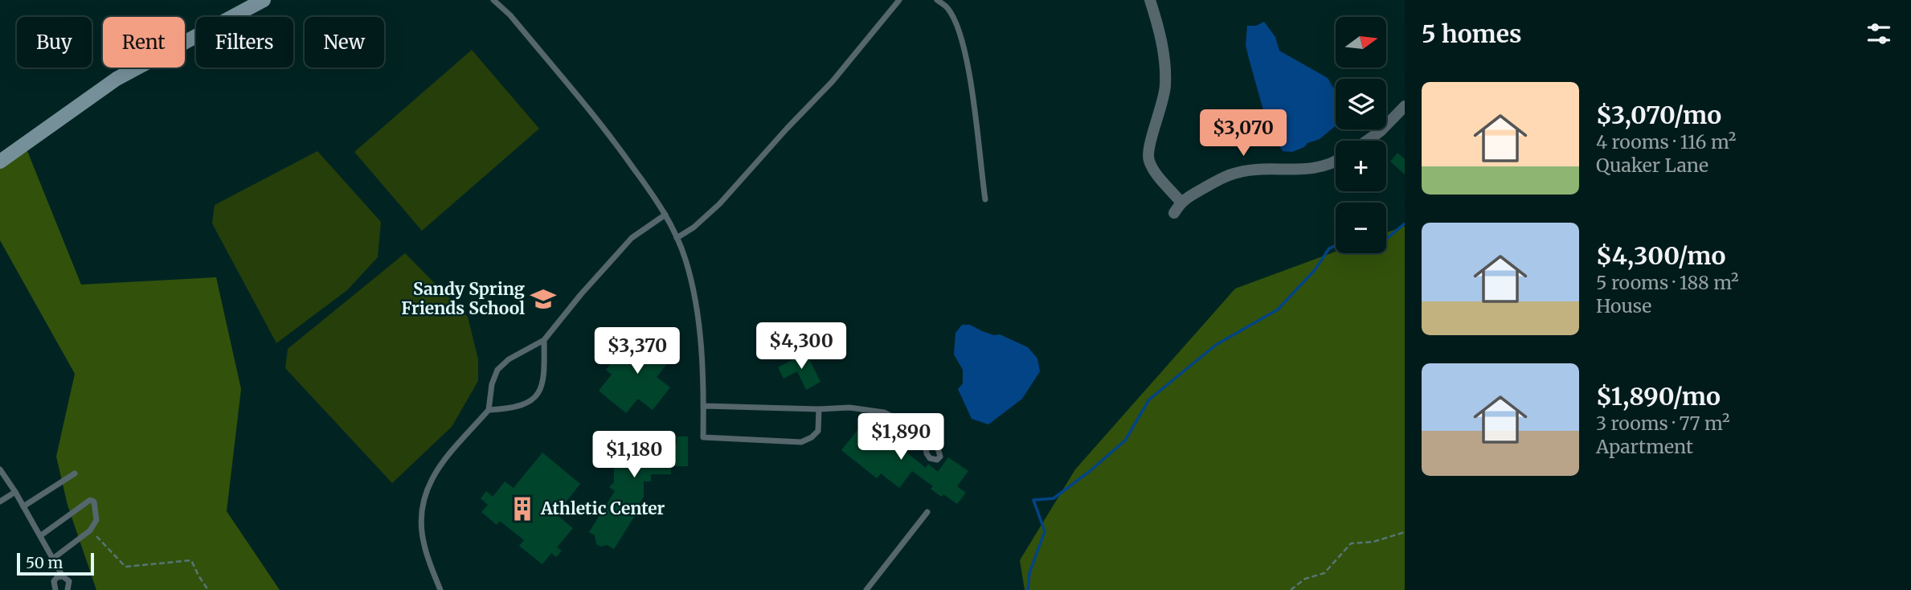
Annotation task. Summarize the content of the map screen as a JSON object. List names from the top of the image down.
{
  "places": {
    "school or university": ["Sandy Spring Friends School"],
    "building": ["Athletic Center"]
  },
  "scale_bar": "50 m",
  "north": "right",
  "page": {
    "heading": "5 homes",
    "map_buttons": ["+", "−"],
    "chip": [
      "Buy",
      "Rent",
      "Filters",
      "New"
    ],
    "list": [
      {
        "name": "$3,070/mo",
        "note": "4 rooms · 116 m² · Quaker Lane"
      },
      {
        "name": "$4,300/mo",
        "note": "5 rooms · 188 m² · House"
      },
      {
        "name": "$1,890/mo",
        "note": "3 rooms · 77 m² · Apartment"
      }
    ],
    "price": [
      "$3,070",
      "$4,300",
      "$3,370",
      "$1,890",
      "$1,180"
    ],
    "scale": "50 m"
  }
}
